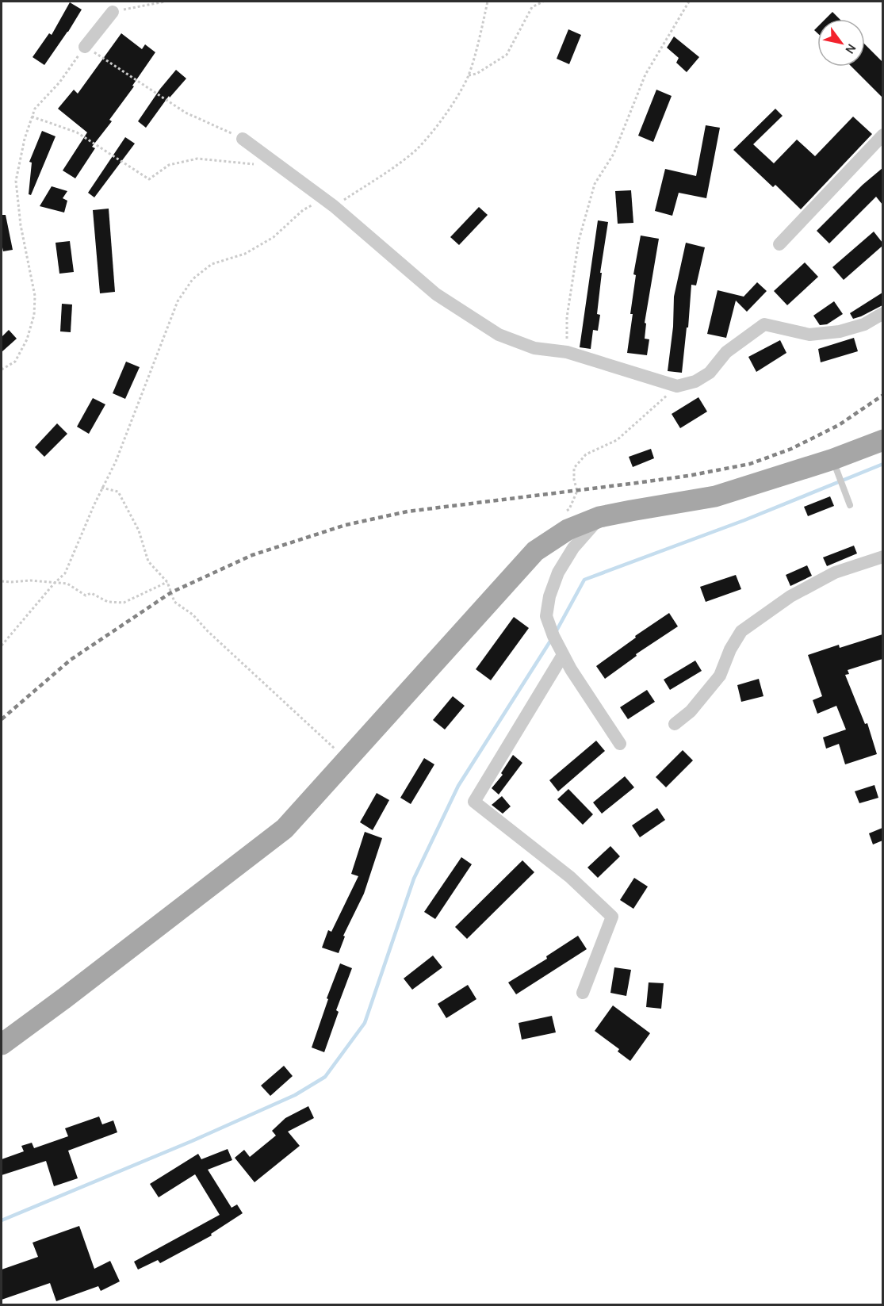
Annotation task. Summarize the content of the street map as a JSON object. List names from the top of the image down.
{
  "north": "bottom right"
}
